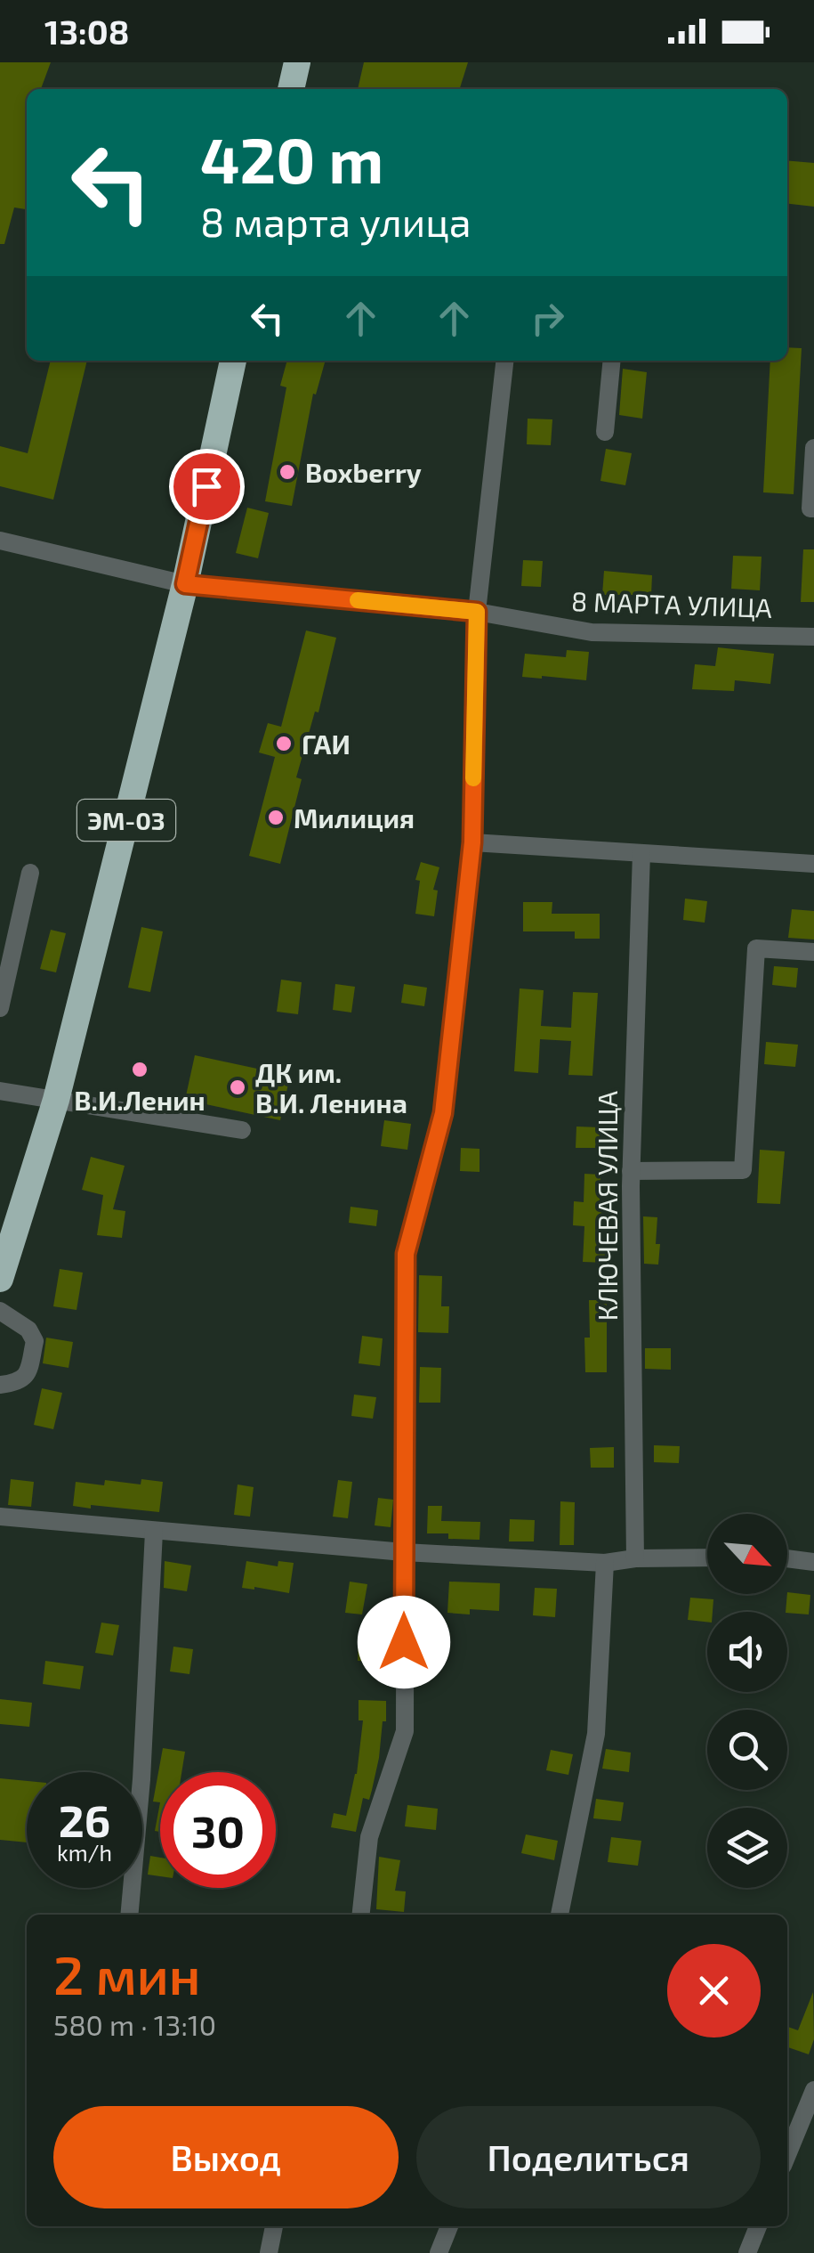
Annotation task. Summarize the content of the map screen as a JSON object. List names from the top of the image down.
{
  "streets": {
    "highway": ["ЭМ-03"],
    "street": ["8 МАРТА УЛИЦА", "КЛЮЧЕВАЯ УЛИЦА"]
  },
  "crossings": [
    ["8 МАРТА УЛИЦА", "ЭМ-03"]
  ],
  "places": [
    "Boxberry",
    "ГАИ",
    "Милиция",
    "В.И.Ленин",
    "ДК им. В.И. Ленина"
  ],
  "north": "bottom right",
  "page": {
    "status": "13:08",
    "turn": ["420 m", "8 марта улица"],
    "speed": "26 km/h",
    "limit": "30",
    "heading": ["2 мин", "580 m · 13:10"],
    "buttons": ["Выход", "Поделиться"]
  }
}
